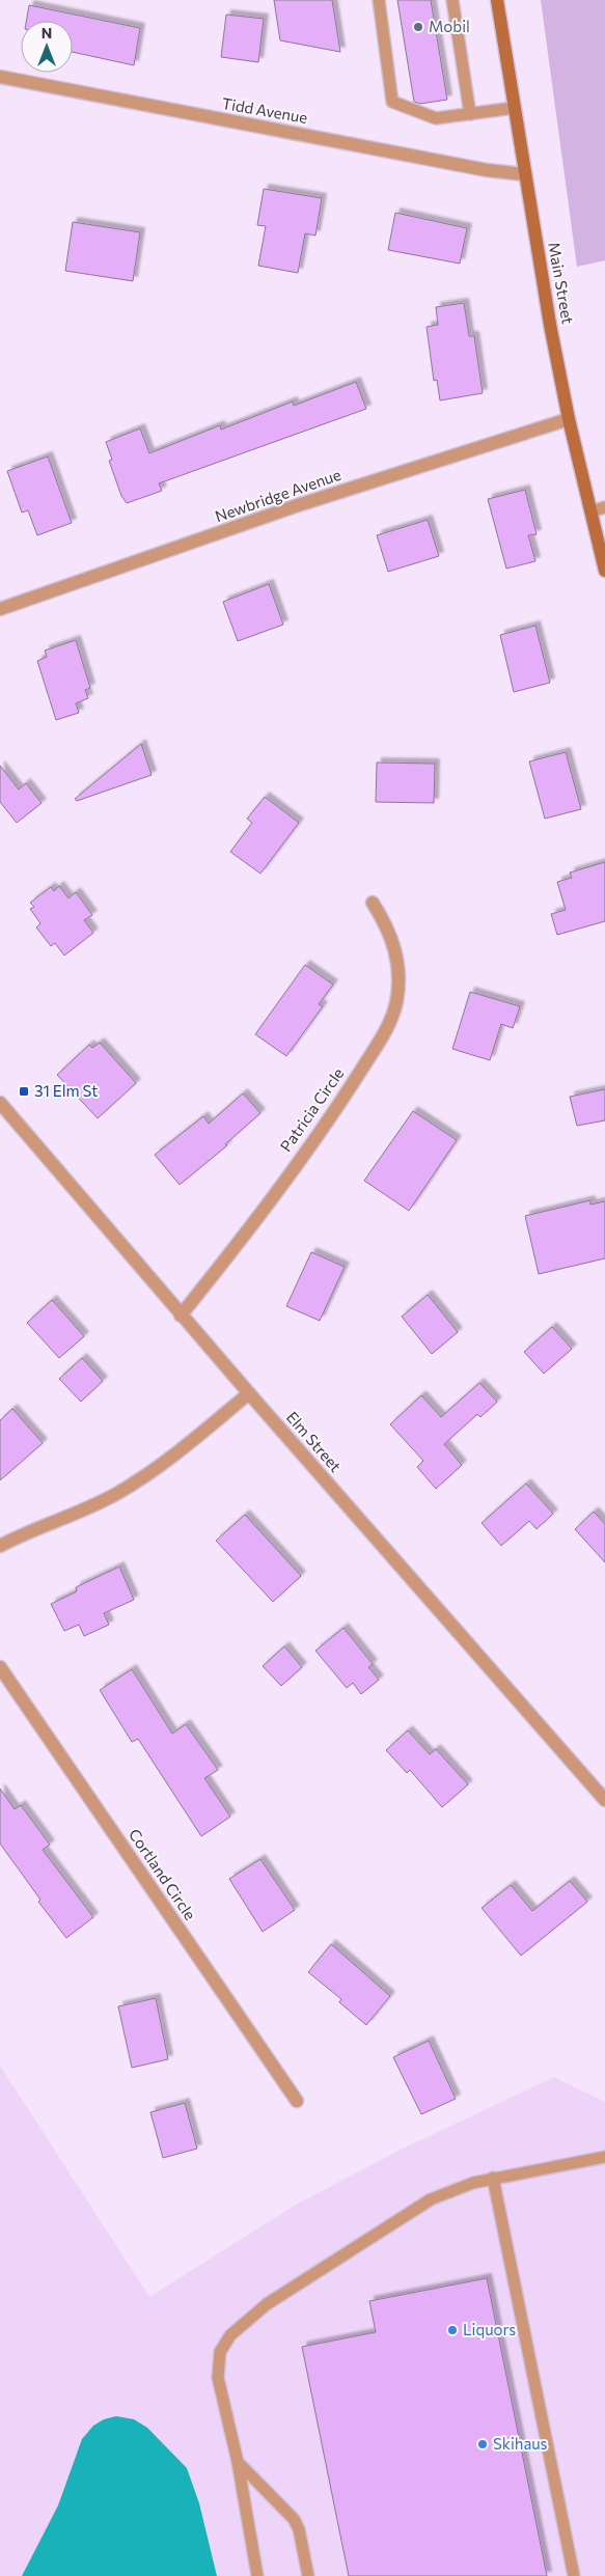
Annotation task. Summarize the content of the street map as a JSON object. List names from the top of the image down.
{
  "streets": {
    "main road": ["Main Street"],
    "street": [
      "Tidd Avenue",
      "Newbridge Avenue",
      "Patricia Circle",
      "Elm Street",
      "Cortland Circle"
    ]
  },
  "crossings": [
    ["Tidd Avenue", "Main Street"],
    ["Main Street", "Newbridge Avenue"],
    ["Patricia Circle", "Elm Street"]
  ],
  "places": {
    "other": ["Mobil", "Liquors", "Skihaus"],
    "transit": ["31 Elm St"]
  },
  "north": "top"
}
